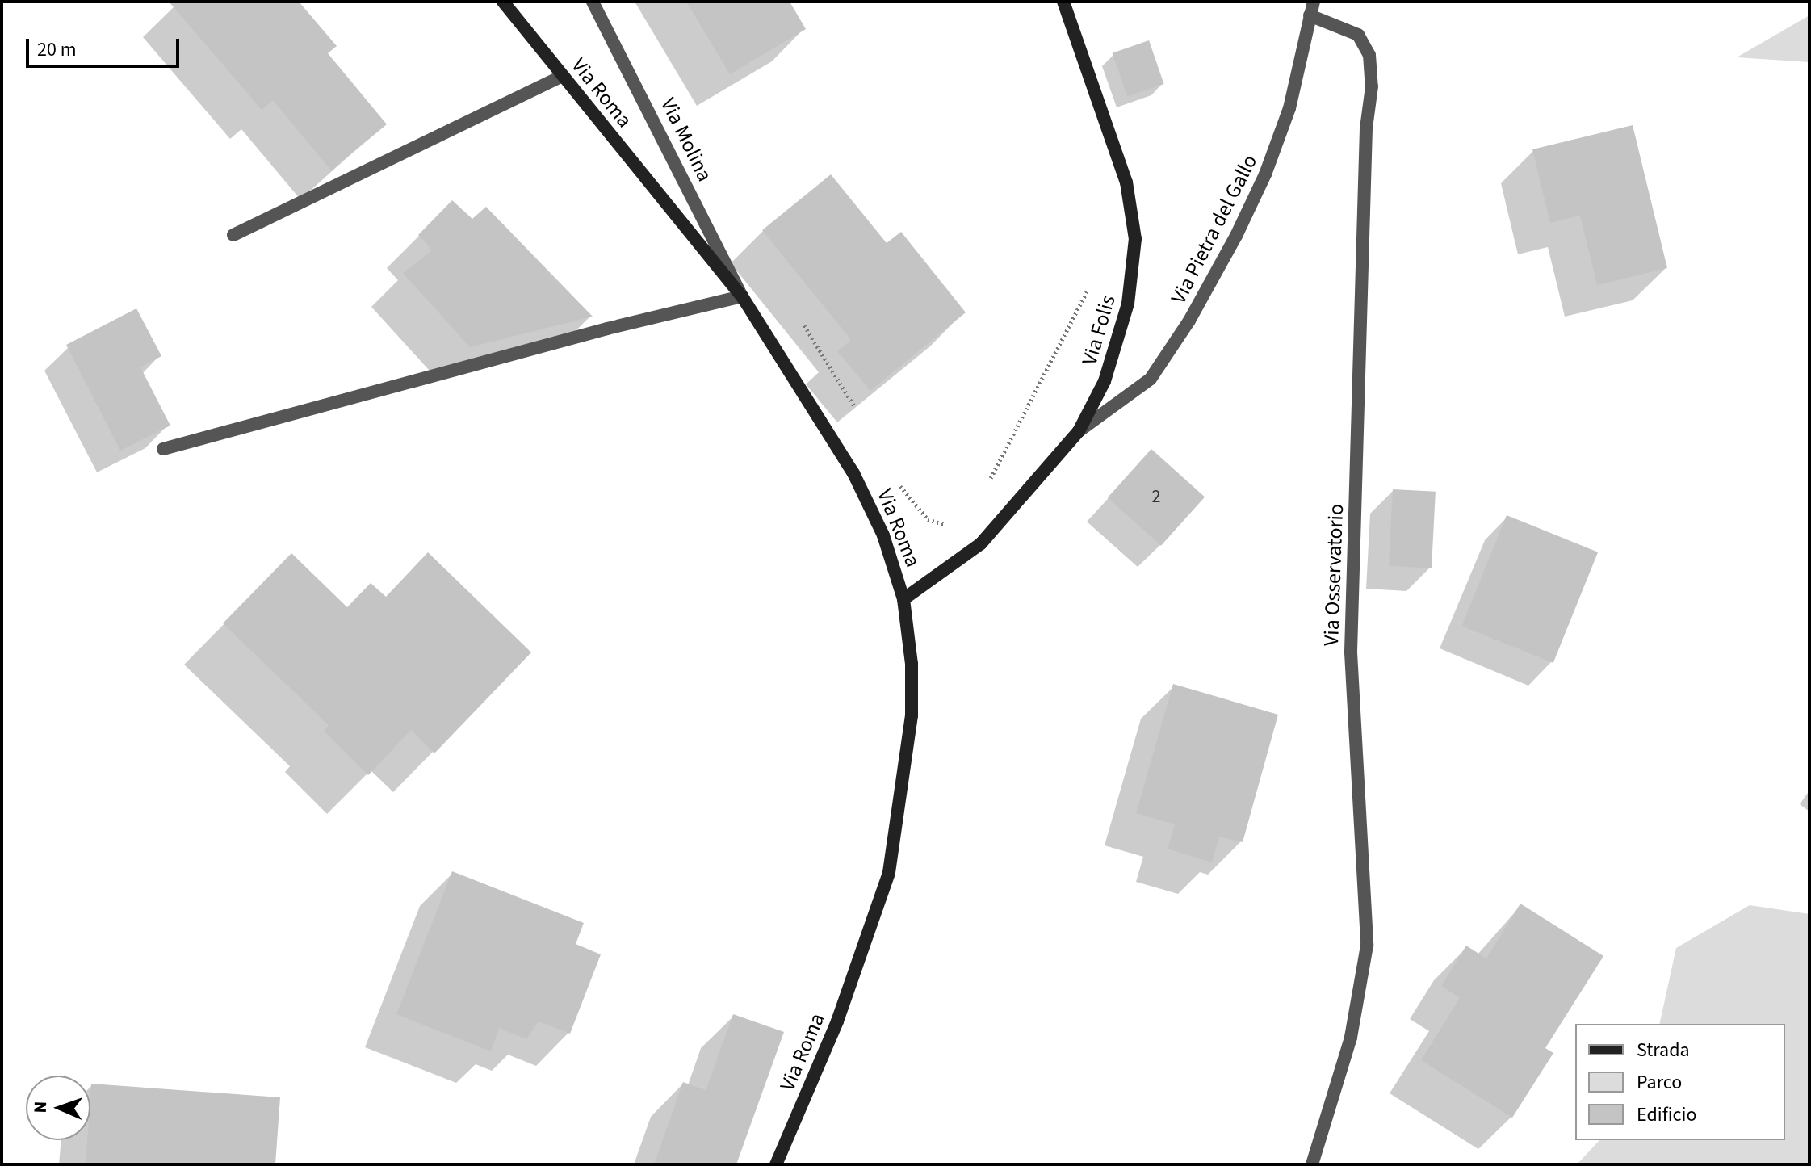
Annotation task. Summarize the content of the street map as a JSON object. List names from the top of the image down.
{
  "streets": {
    "main road": ["Via Roma", "Via Folis"],
    "street": ["Via Molina", "Via Pietra del Gallo", "Via Osservatorio"]
  },
  "crossings": [
    ["Via Roma", "Via Molina"],
    ["Via Roma", "Via Folis"],
    ["Via Pietra del Gallo", "Via Folis"],
    ["Via Pietra del Gallo", "Via Osservatorio"]
  ],
  "house_numbers": ["2"],
  "legend": ["Strada", "Parco", "Edificio"],
  "scale_bar": "20 m",
  "north": "left"
}
